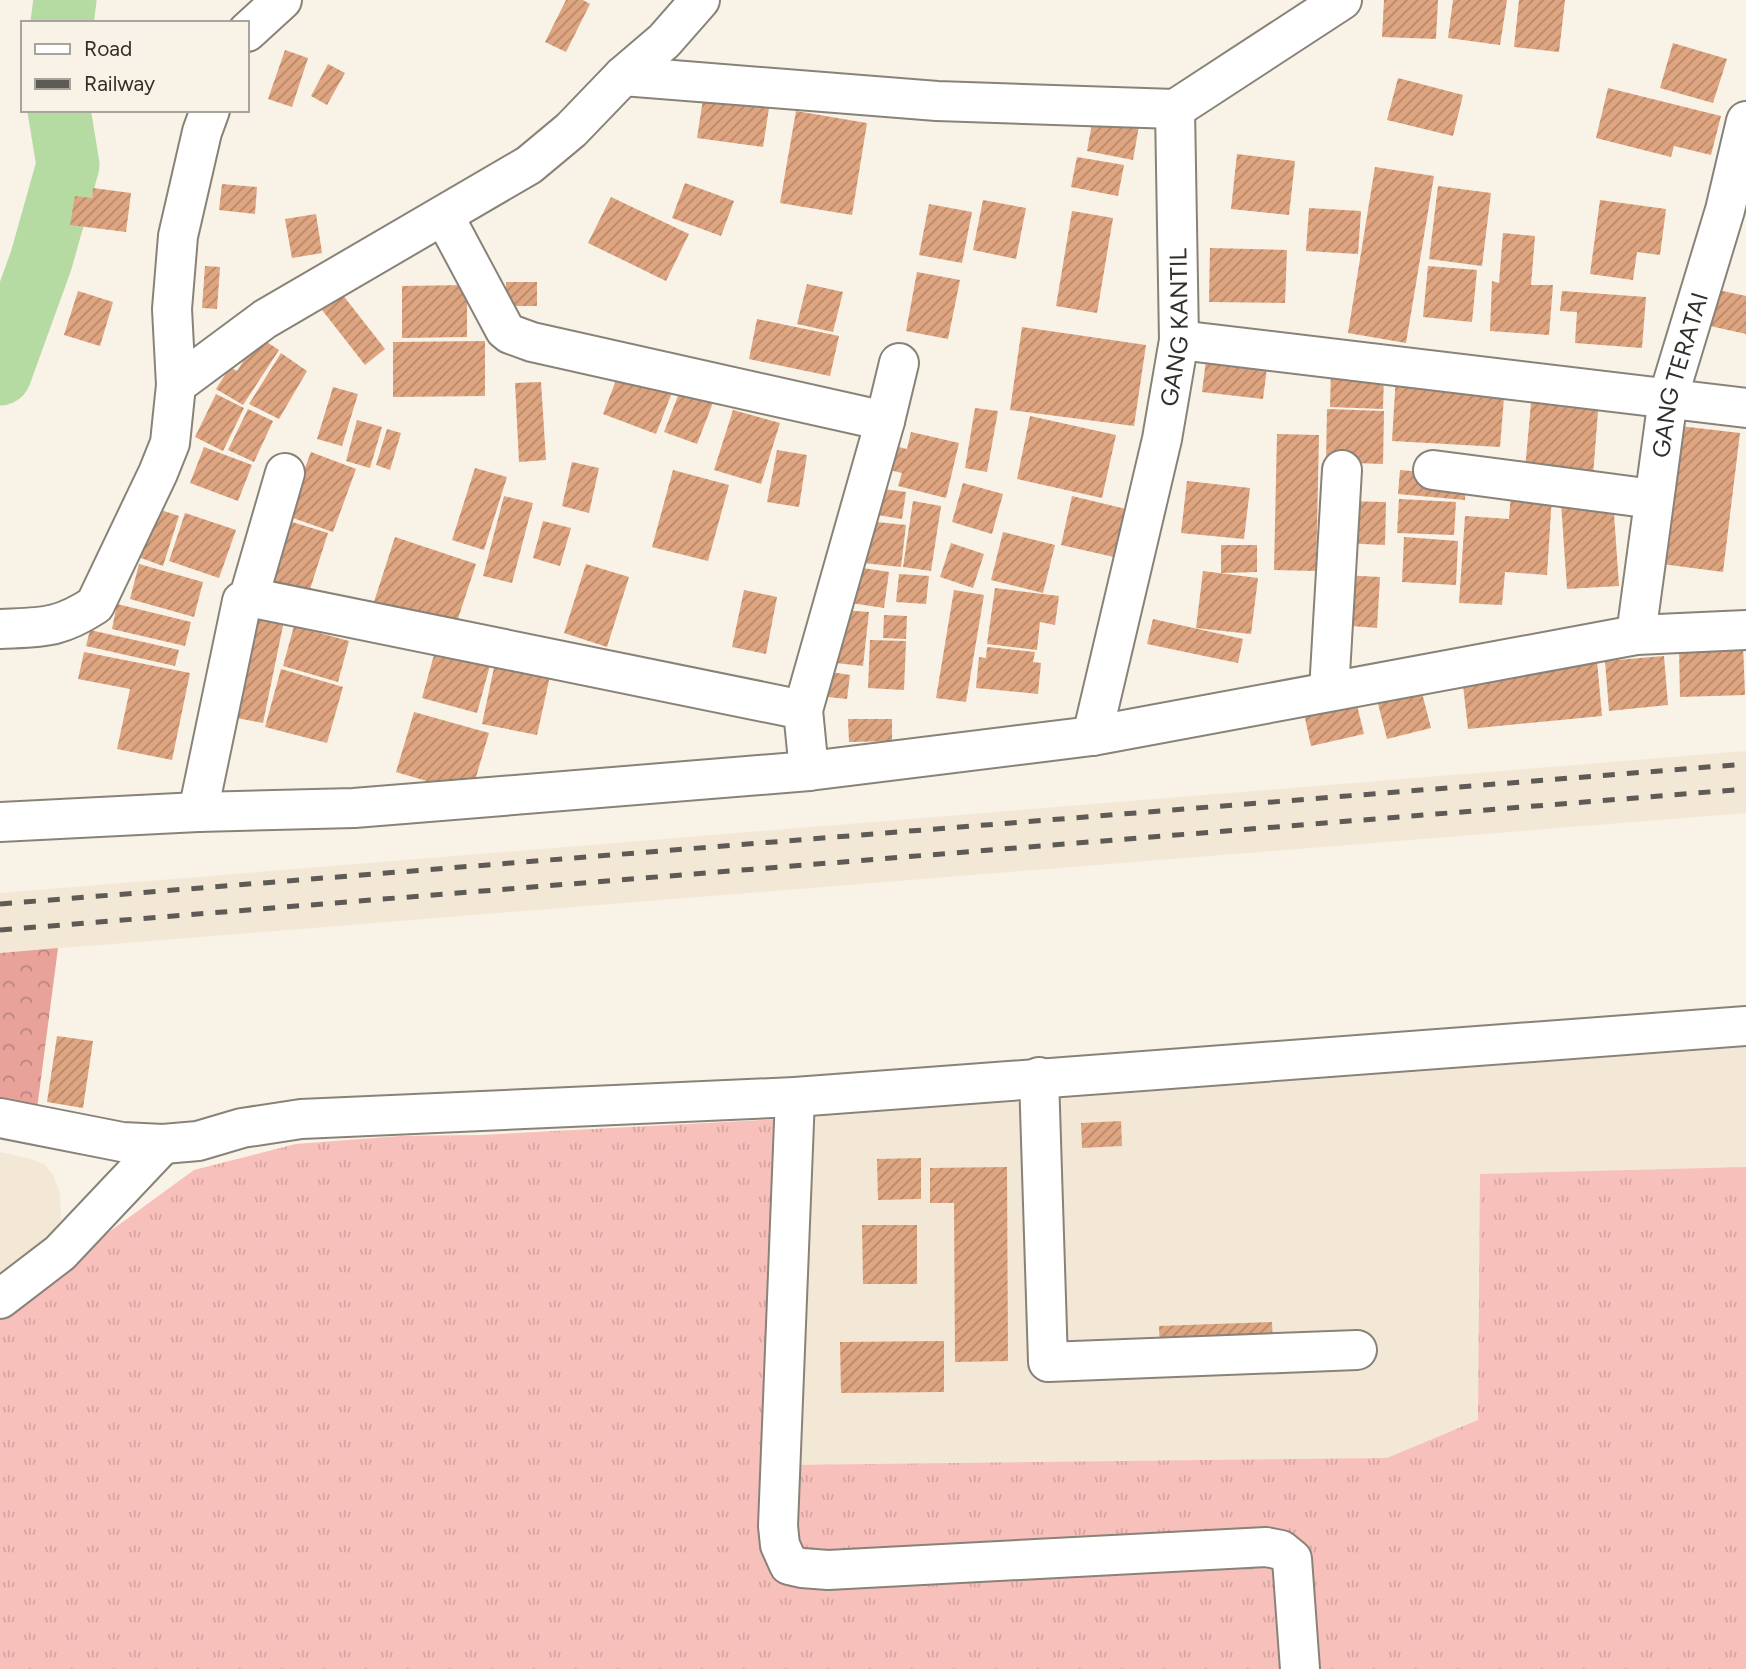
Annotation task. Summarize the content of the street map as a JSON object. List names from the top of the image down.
{
  "streets": {
    "street": ["GANG KANTIL", "GANG TERATAI"]
  },
  "legend": ["Road", "Railway"]
}
